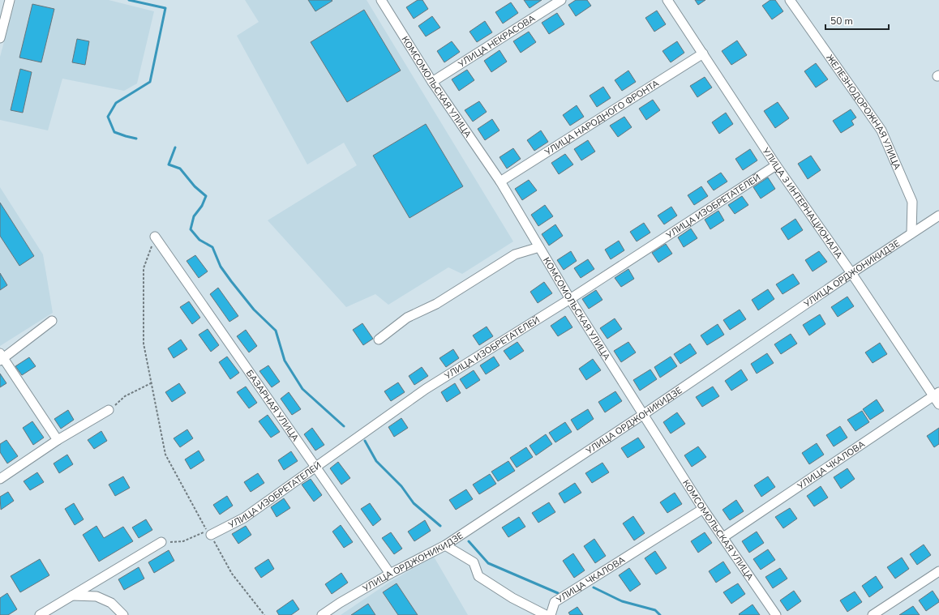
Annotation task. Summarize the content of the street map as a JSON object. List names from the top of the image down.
{
  "streets": {
    "street": [
      "УЛИЦА НЕКРАСОВА",
      "КОМСОМОЛЬСКАЯ УЛИЦА",
      "ЖЕЛЕЗНОДОРОЖНАЯ УЛИЦА",
      "УЛИЦА НАРОДНОГО ФРОНТА",
      "УЛИЦА 3 ИНТЕРНАЦИОНАЛА",
      "УЛИЦА ИЗОБРЕТАТЕЛЕЙ",
      "УЛИЦА ОРДЖОНИКИДЗЕ",
      "БАЗАРНАЯ УЛИЦА",
      "УЛИЦА ЧКАЛОВА"
    ]
  },
  "crossings": [
    ["УЛИЦА НЕКРАСОВА", "КОМСОМОЛЬСКАЯ УЛИЦА"],
    ["КОМСОМОЛЬСКАЯ УЛИЦА", "УЛИЦА НАРОДНОГО ФРОНТА"],
    ["КОМСОМОЛЬСКАЯ УЛИЦА", "УЛИЦА ИЗОБРЕТАТЕЛЕЙ"],
    ["КОМСОМОЛЬСКАЯ УЛИЦА", "УЛИЦА ОРДЖОНИКИДЗЕ"],
    ["КОМСОМОЛЬСКАЯ УЛИЦА", "УЛИЦА ЧКАЛОВА"],
    ["ЖЕЛЕЗНОДОРОЖНАЯ УЛИЦА", "УЛИЦА ОРДЖОНИКИДЗЕ"],
    ["УЛИЦА НАРОДНОГО ФРОНТА", "УЛИЦА 3 ИНТЕРНАЦИОНАЛА"],
    ["УЛИЦА 3 ИНТЕРНАЦИОНАЛА", "УЛИЦА ИЗОБРЕТАТЕЛЕЙ"],
    ["УЛИЦА 3 ИНТЕРНАЦИОНАЛА", "УЛИЦА ОРДЖОНИКИДЗЕ"],
    ["УЛИЦА 3 ИНТЕРНАЦИОНАЛА", "УЛИЦА ЧКАЛОВА"],
    ["УЛИЦА ИЗОБРЕТАТЕЛЕЙ", "БАЗАРНАЯ УЛИЦА"],
    ["УЛИЦА ОРДЖОНИКИДЗЕ", "БАЗАРНАЯ УЛИЦА"]
  ],
  "scale_bar": "50 m"
}
